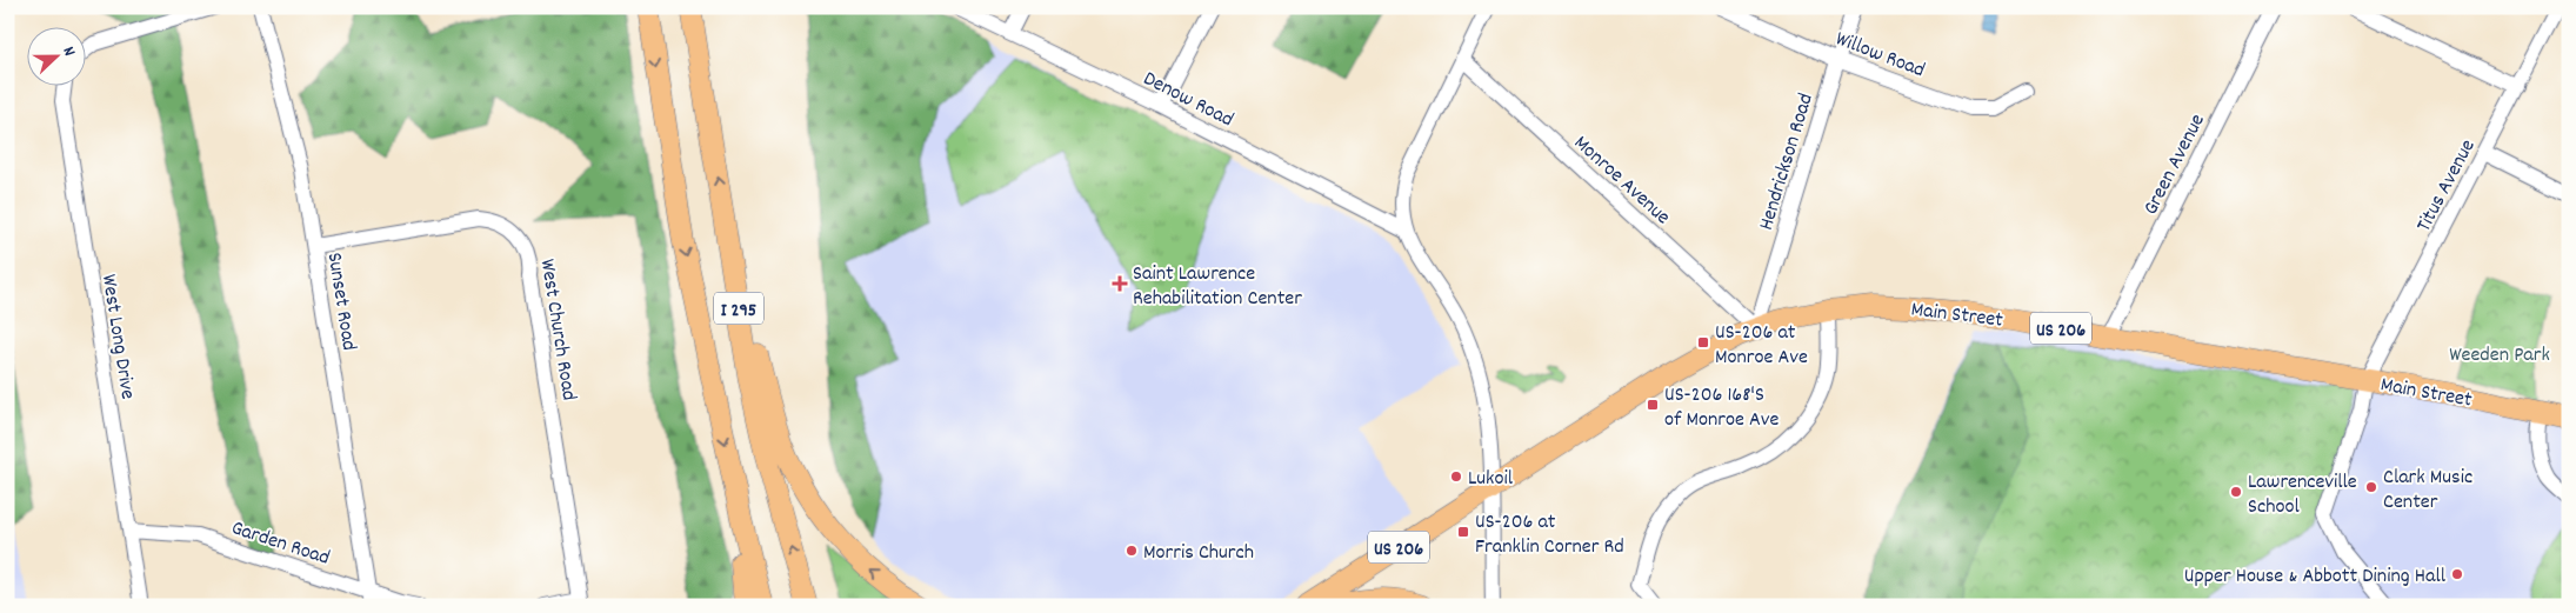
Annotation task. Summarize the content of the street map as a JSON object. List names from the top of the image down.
{
  "streets": {
    "highway": ["I 295", "Main Street", "US 206"],
    "street": [
      "Willow Road",
      "Denow Road",
      "Hendrickson Road",
      "Green Avenue",
      "Monroe Avenue",
      "Titus Avenue",
      "Sunset Road",
      "West Church Road",
      "West Long Drive",
      "Garden Road"
    ]
  },
  "crossings": [
    ["Willow Road", "Hendrickson Road"],
    ["Hendrickson Road", "Monroe Avenue"],
    ["Hendrickson Road", "Main Street"],
    ["Green Avenue", "Main Street"],
    ["Monroe Avenue", "Main Street"],
    ["Titus Avenue", "Main Street"],
    ["Sunset Road", "West Church Road"],
    ["Sunset Road", "Garden Road"],
    ["Main Street", "US 206"],
    ["West Long Drive", "Garden Road"]
  ],
  "parks": ["Weeden Park"],
  "places": {
    "health": ["Saint Lawrence Rehabilitation Center"],
    "transit": ["US-206 at Monroe Ave", "US-206 168'S of Monroe Ave", "US-206 at Franklin Corner Rd"],
    "other": [
      "Lukoil",
      "Clark Music Center",
      "Lawrenceville School",
      "Morris Church",
      "Upper House & Abbott Dining Hall"
    ]
  },
  "north": "right"
}
